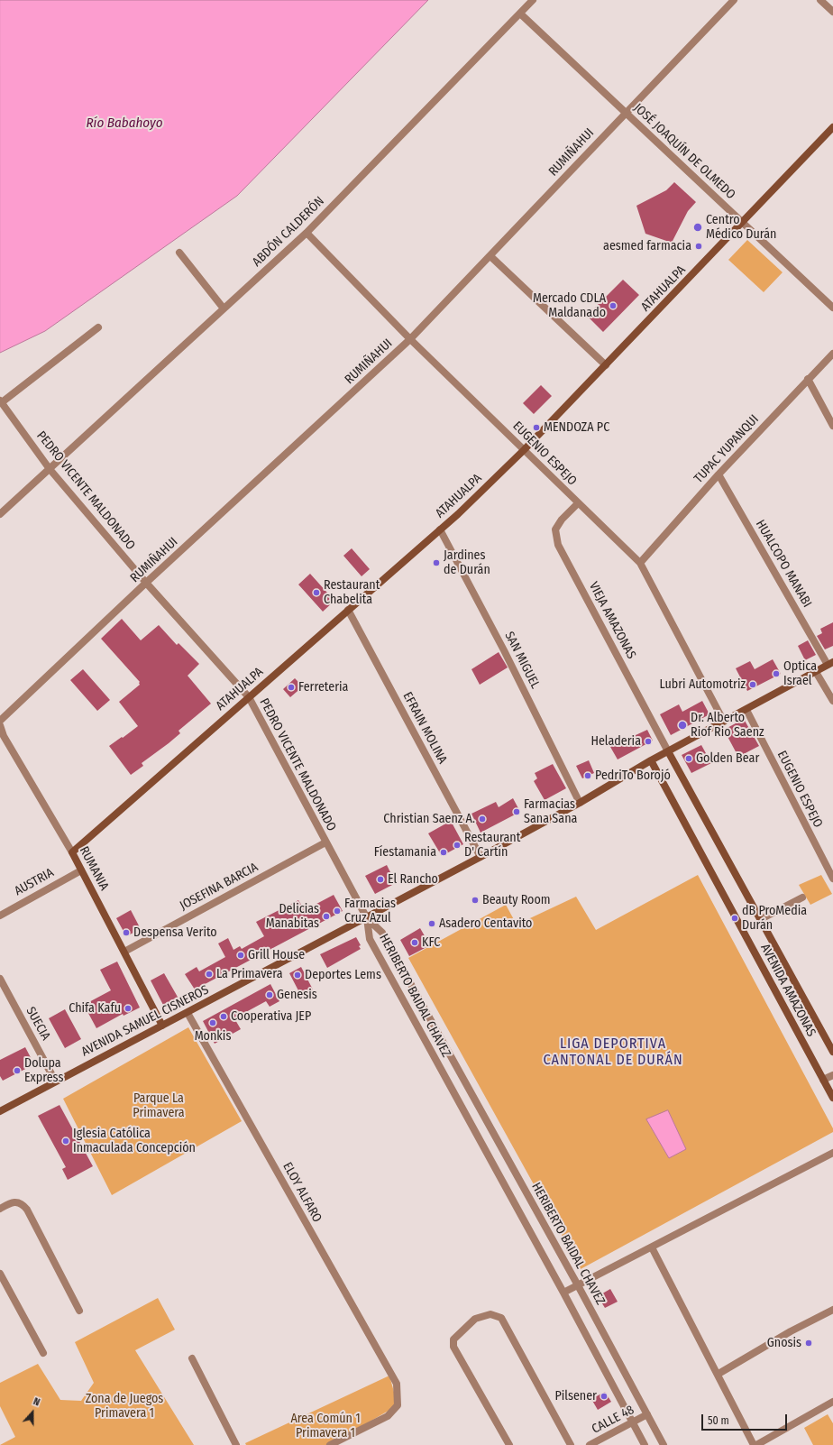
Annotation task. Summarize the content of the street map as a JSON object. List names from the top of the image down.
{
  "streets": {
    "street": [
      "JOSÉ JOAQUÍN DE OLMEDO",
      "RUMIÑAHUI",
      "ABDÓN CALDERÓN",
      "ATAHUALPA",
      "TUPAC YUPANQUI",
      "EUGENIO ESPEJO",
      "PEDRO VICENTE MALDONADO",
      "HUALCOPO MANABI",
      "VIEJA AMAZONAS",
      "SAN MIGUEL",
      "EFRAIN MOLINA",
      "RUMANIA",
      "AUSTRIA",
      "JOSEFINA BARCIA",
      "AVENIDA AMAZONAS",
      "HERIBERTO BAIDAL CHAVEZ",
      "AVENIDA SAMUEL CISNEROS",
      "SUECIA",
      "ELOY ALFARO",
      "CALLE 48"
    ]
  },
  "crossings": [
    ["JOSÉ JOAQUÍN DE OLMEDO", "RUMIÑAHUI"],
    ["JOSÉ JOAQUÍN DE OLMEDO", "ABDÓN CALDERÓN"],
    ["JOSÉ JOAQUÍN DE OLMEDO", "ATAHUALPA"],
    ["RUMIÑAHUI", "EUGENIO ESPEJO"],
    ["RUMIÑAHUI", "PEDRO VICENTE MALDONADO"],
    ["ABDÓN CALDERÓN", "EUGENIO ESPEJO"],
    ["ABDÓN CALDERÓN", "PEDRO VICENTE MALDONADO"],
    ["ATAHUALPA", "EUGENIO ESPEJO"],
    ["ATAHUALPA", "PEDRO VICENTE MALDONADO"],
    ["ATAHUALPA", "SAN MIGUEL"],
    ["ATAHUALPA", "EFRAIN MOLINA"],
    ["ATAHUALPA", "RUMANIA"],
    ["TUPAC YUPANQUI", "EUGENIO ESPEJO"],
    ["TUPAC YUPANQUI", "HUALCOPO MANABI"],
    ["EUGENIO ESPEJO", "VIEJA AMAZONAS"],
    ["EUGENIO ESPEJO", "AVENIDA SAMUEL CISNEROS"],
    ["PEDRO VICENTE MALDONADO", "JOSEFINA BARCIA"],
    ["PEDRO VICENTE MALDONADO", "HERIBERTO BAIDAL CHAVEZ"],
    ["PEDRO VICENTE MALDONADO", "AVENIDA SAMUEL CISNEROS"],
    ["HUALCOPO MANABI", "AVENIDA SAMUEL CISNEROS"],
    ["VIEJA AMAZONAS", "AVENIDA AMAZONAS"],
    ["VIEJA AMAZONAS", "AVENIDA SAMUEL CISNEROS"],
    ["SAN MIGUEL", "AVENIDA SAMUEL CISNEROS"],
    ["EFRAIN MOLINA", "AVENIDA SAMUEL CISNEROS"],
    ["RUMANIA", "AUSTRIA"],
    ["RUMANIA", "JOSEFINA BARCIA"],
    ["RUMANIA", "AVENIDA SAMUEL CISNEROS"],
    ["AVENIDA AMAZONAS", "AVENIDA SAMUEL CISNEROS"],
    ["HERIBERTO BAIDAL CHAVEZ", "AVENIDA SAMUEL CISNEROS"],
    ["HERIBERTO BAIDAL CHAVEZ", "CALLE 48"],
    ["AVENIDA SAMUEL CISNEROS", "SUECIA"],
    ["AVENIDA SAMUEL CISNEROS", "ELOY ALFARO"]
  ],
  "districts": ["LIGA DEPORTIVA CANTONAL DE DURÁN"],
  "water": ["Río Babahoyo"],
  "parks": ["Parque La Primavera", "Zona de Juegos Primavera 1", "Area Común 1 Primavera 1"],
  "places": [
    "Centro Médico Durán",
    "aesmed farmacia",
    "Mercado CDLA Maldanado",
    "MENDOZA PC",
    "Jardines de Durán",
    "Restaurant Chabelita",
    "Optica Israel",
    "Lubri Automotriz",
    "Ferreteria",
    "Dr. Alberto Riof Rio Saenz",
    "Heladeria",
    "Golden Bear",
    "PedriTo Borojó",
    "Farmacias Sana Sana",
    "Christian Saenz A.",
    "Restaurant D' Cartín",
    "Fíestamania",
    "El Rancho",
    "Beauty Room",
    "Farmacias Cruz Azul",
    "Delicias Manabitas",
    "dB ProMedia Durán",
    "Asadero Centavito",
    "Despensa Verito",
    "KFC",
    "Grill House",
    "La Primavera",
    "Deportes Lems",
    "Genesis",
    "Chifa Kafu",
    "Cooperativa JEP",
    "Monkis",
    "Dolupa Express",
    "Iglesia Católica Inmaculada Concepción",
    "Gnosis",
    "Pilsener"
  ],
  "scale_bar": "50 m",
  "north": "top"
}
